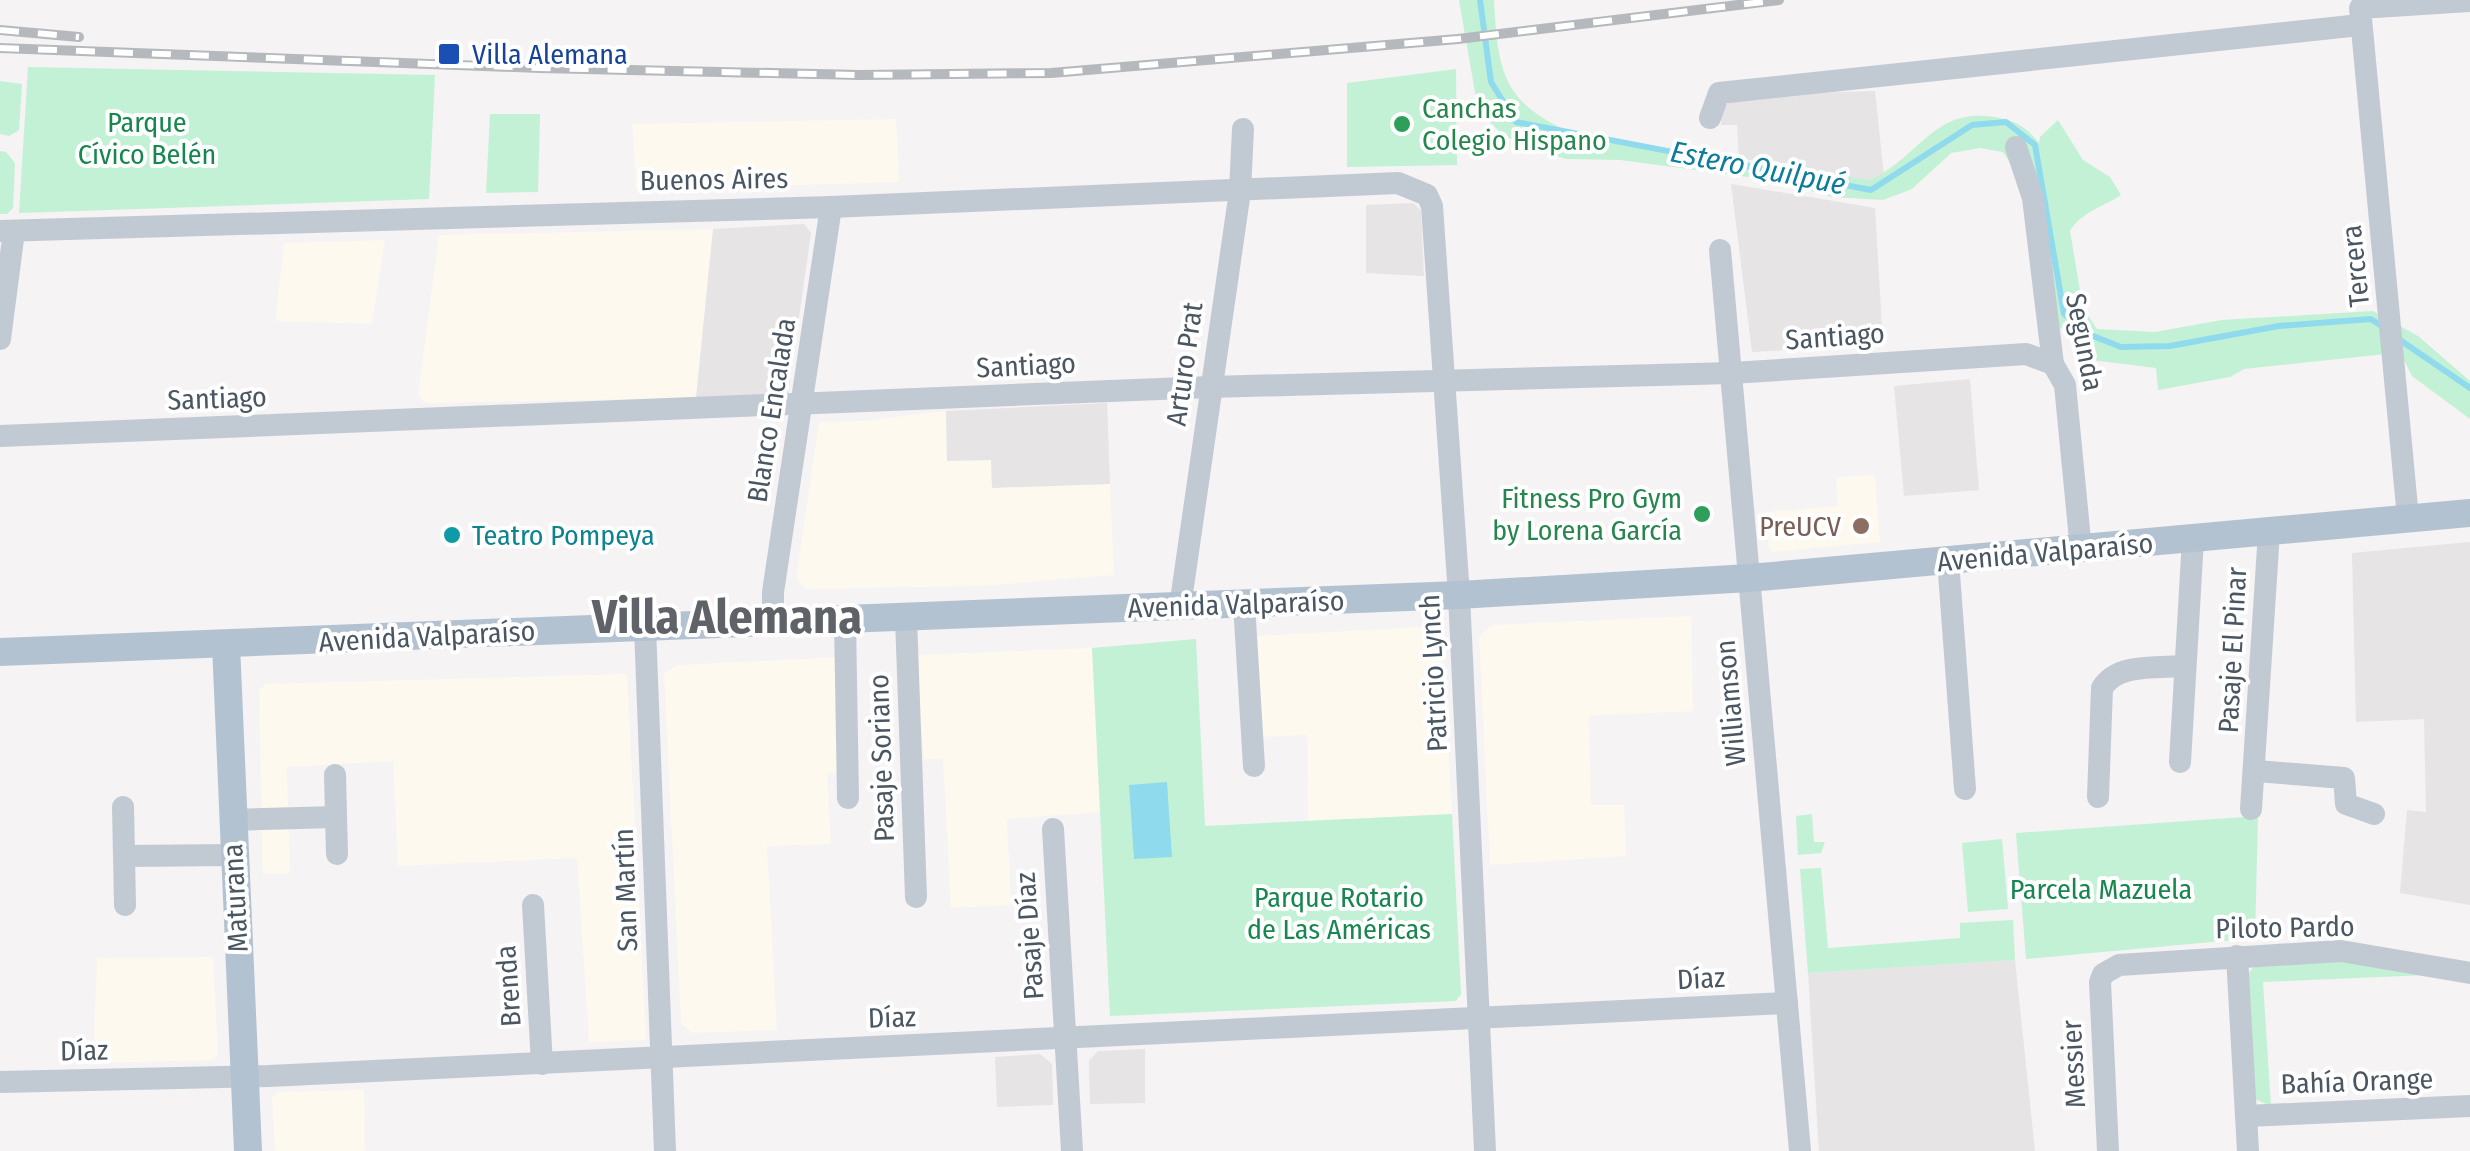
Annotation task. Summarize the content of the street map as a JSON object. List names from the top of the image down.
{
  "streets": {
    "main road": ["Avenida Valparaíso", "Maturana"],
    "street": [
      "Buenos Aires",
      "Tercera",
      "Santiago",
      "Segunda",
      "Arturo Prat",
      "Blanco Encalada",
      "Pasaje El Pinar",
      "Patricio Lynch",
      "Williamson",
      "Pasaje Soriano",
      "San Martín",
      "Piloto Pardo",
      "Pasaje Díaz",
      "Díaz",
      "Brenda",
      "Messier",
      "Bahía Orange"
    ]
  },
  "crossings": [
    ["Buenos Aires", "Arturo Prat"],
    ["Buenos Aires", "Blanco Encalada"],
    ["Buenos Aires", "Patricio Lynch"],
    ["Tercera", "Avenida Valparaíso"],
    ["Santiago", "Segunda"],
    ["Santiago", "Arturo Prat"],
    ["Santiago", "Blanco Encalada"],
    ["Santiago", "Patricio Lynch"],
    ["Santiago", "Williamson"],
    ["Segunda", "Avenida Valparaíso"],
    ["Arturo Prat", "Avenida Valparaíso"],
    ["Blanco Encalada", "Avenida Valparaíso"],
    ["Avenida Valparaíso", "Pasaje El Pinar"],
    ["Avenida Valparaíso", "Patricio Lynch"],
    ["Avenida Valparaíso", "Williamson"],
    ["Avenida Valparaíso", "Pasaje Soriano"],
    ["Avenida Valparaíso", "San Martín"],
    ["Avenida Valparaíso", "Maturana"],
    ["Patricio Lynch", "Díaz"],
    ["Williamson", "Díaz"],
    ["San Martín", "Díaz"],
    ["Maturana", "Díaz"],
    ["Piloto Pardo", "Messier"],
    ["Pasaje Díaz", "Díaz"],
    ["Díaz", "Brenda"]
  ],
  "districts": ["Villa Alemana"],
  "water": ["Estero Quilpué"],
  "parks": ["Parque Cívico Belén", "Parcela Mazuela", "Parque Rotario de Las Américas"],
  "places": {
    "transit": ["Villa Alemana"],
    "other": [
      "Canchas Colegio Hispano",
      "Fitness Pro Gym by Lorena García",
      "PreUCV",
      "Teatro Pompeya"
    ]
  }
}
